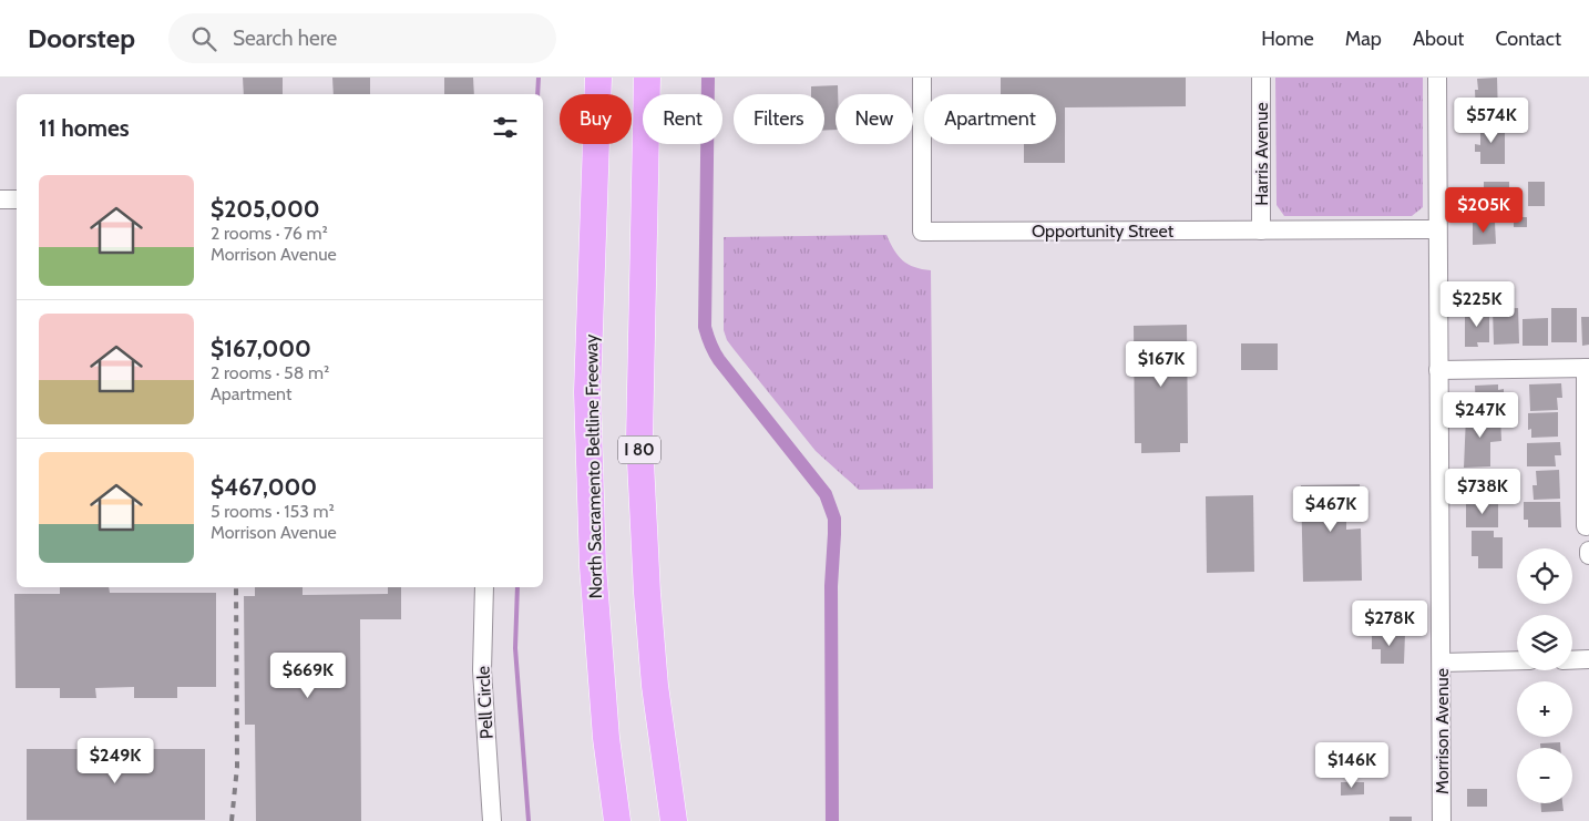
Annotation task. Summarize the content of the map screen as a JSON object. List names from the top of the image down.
{
  "streets": {
    "highway": ["I 80", "North Sacramento Beltline Freeway"],
    "street": [
      "Harris Avenue",
      "Opportunity Street",
      "Pell Circle",
      "Morrison Avenue"
    ]
  },
  "crossings": [
    ["Harris Avenue", "Opportunity Street"],
    ["Opportunity Street", "Morrison Avenue"]
  ],
  "page": {
    "header": "Doorstep",
    "search": "Search here",
    "nav": [
      "Home",
      "Map",
      "About",
      "Contact"
    ],
    "chip": [
      "Buy",
      "Rent",
      "Filters",
      "New",
      "Apartment"
    ],
    "heading": "11 homes",
    "price": [
      "$574K",
      "$205K",
      "$225K",
      "$167K",
      "$247K",
      "$738K",
      "$467K",
      "$278K",
      "$669K",
      "$249K",
      "$146K"
    ],
    "list": [
      {
        "name": "$205,000",
        "note": "2 rooms · 76 m² · Morrison Avenue"
      },
      {
        "name": "$167,000",
        "note": "2 rooms · 58 m² · Apartment"
      },
      {
        "name": "$467,000",
        "note": "5 rooms · 153 m² · Morrison Avenue"
      }
    ],
    "map_buttons": ["+", "−"]
  }
}
